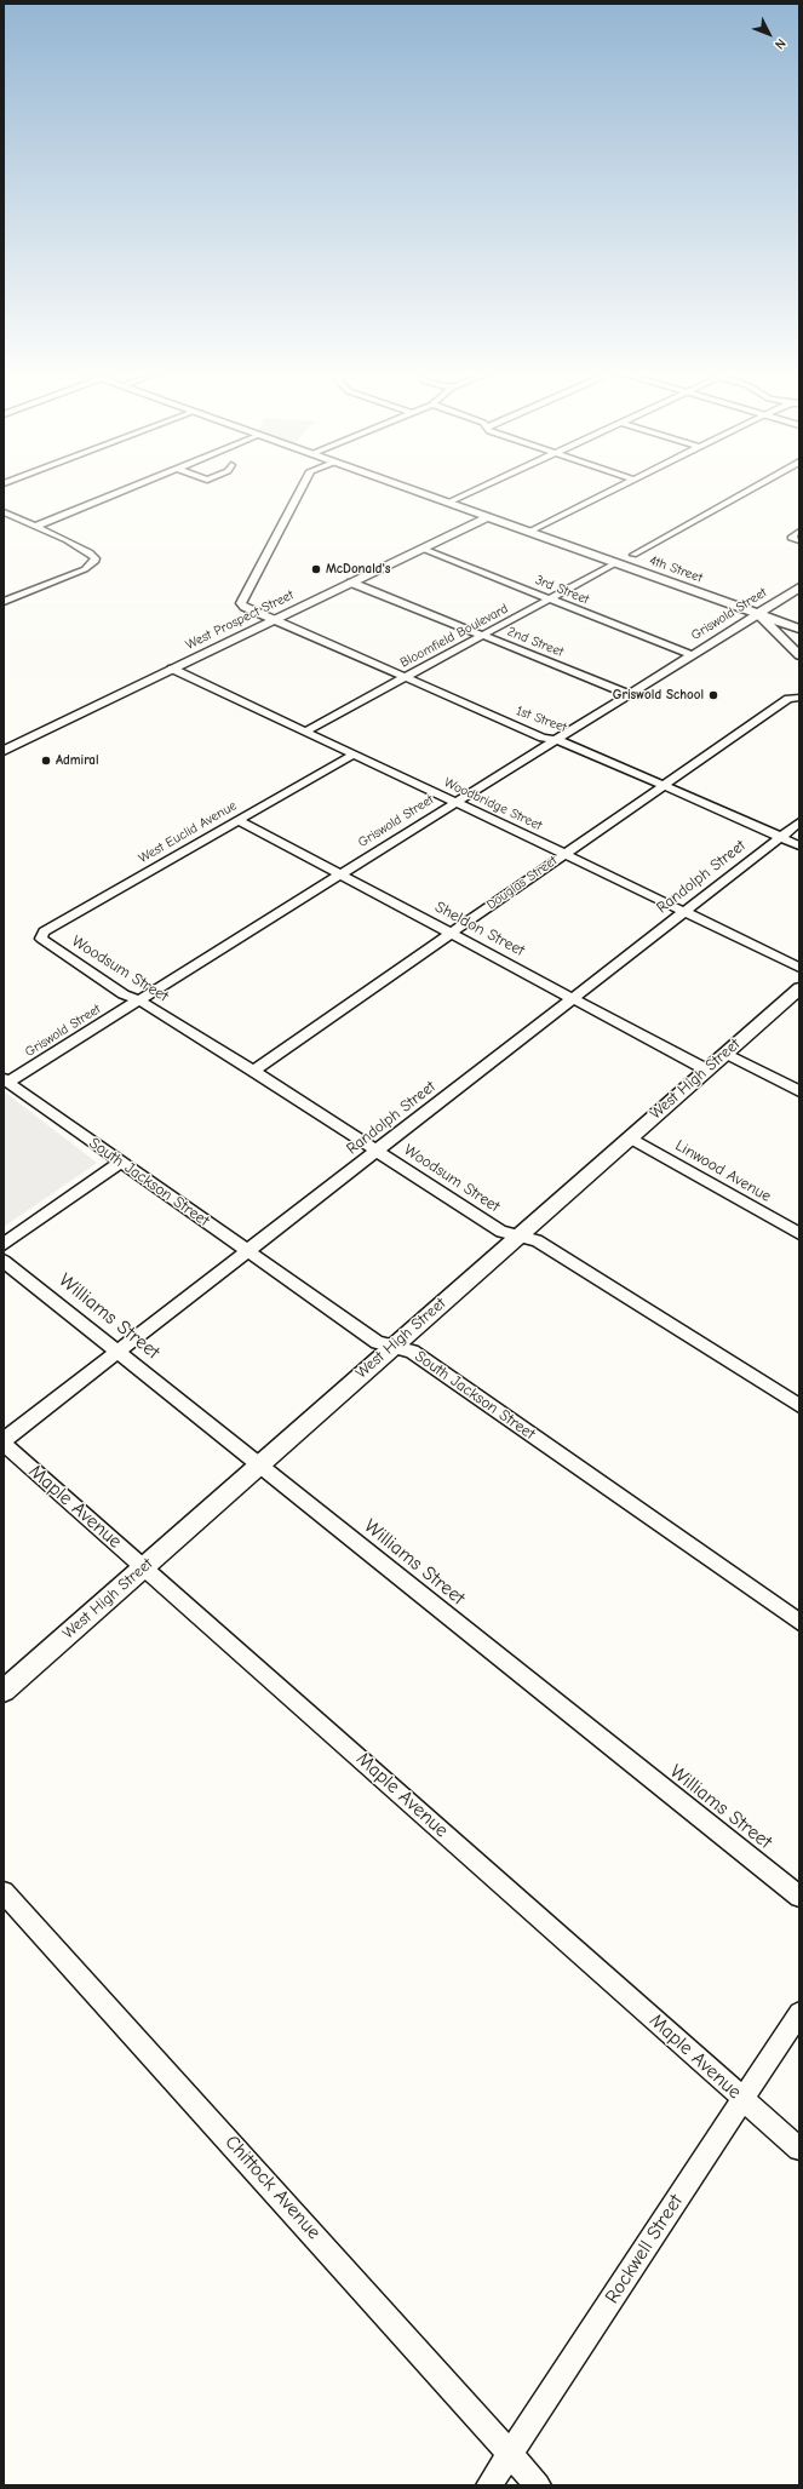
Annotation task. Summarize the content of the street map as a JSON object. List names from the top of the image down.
{
  "streets": {
    "street": [
      "4th Street",
      "3rd Street",
      "Griswold Street",
      "West Prospect Street",
      "Bloomfield Boulevard",
      "2nd Street",
      "1st Street",
      "Woodbridge Street",
      "West Euclid Avenue",
      "Randolph Street",
      "Douglas Street",
      "Sheldon Street",
      "Woodsum Street",
      "West High Street",
      "Linwood Avenue",
      "South Jackson Street",
      "Williams Street",
      "Maple Avenue",
      "Chittock Avenue",
      "Rockwell Street"
    ]
  },
  "crossings": [
    ["4th Street", "Griswold Street"],
    ["4th Street", "West Prospect Street"],
    ["4th Street", "Bloomfield Boulevard"],
    ["3rd Street", "Griswold Street"],
    ["3rd Street", "West Prospect Street"],
    ["3rd Street", "Bloomfield Boulevard"],
    ["Griswold Street", "2nd Street"],
    ["Griswold Street", "1st Street"],
    ["Griswold Street", "Woodbridge Street"],
    ["Griswold Street", "Sheldon Street"],
    ["Griswold Street", "Woodsum Street"],
    ["Griswold Street", "South Jackson Street"],
    ["West Prospect Street", "2nd Street"],
    ["West Prospect Street", "1st Street"],
    ["West Prospect Street", "Woodbridge Street"],
    ["Bloomfield Boulevard", "2nd Street"],
    ["Bloomfield Boulevard", "1st Street"],
    ["Bloomfield Boulevard", "Woodbridge Street"],
    ["1st Street", "Randolph Street"],
    ["1st Street", "Douglas Street"],
    ["Woodbridge Street", "West Euclid Avenue"],
    ["Woodbridge Street", "Randolph Street"],
    ["Woodbridge Street", "Douglas Street"],
    ["West Euclid Avenue", "Sheldon Street"],
    ["West Euclid Avenue", "Woodsum Street"],
    ["Randolph Street", "Sheldon Street"],
    ["Randolph Street", "Woodsum Street"],
    ["Randolph Street", "South Jackson Street"],
    ["Randolph Street", "Williams Street"],
    ["Randolph Street", "Maple Avenue"],
    ["Douglas Street", "Sheldon Street"],
    ["Douglas Street", "Woodsum Street"],
    ["Sheldon Street", "West High Street"],
    ["Woodsum Street", "West High Street"],
    ["West High Street", "Linwood Avenue"],
    ["West High Street", "South Jackson Street"],
    ["West High Street", "Williams Street"],
    ["West High Street", "Maple Avenue"],
    ["Maple Avenue", "Rockwell Street"],
    ["Chittock Avenue", "Rockwell Street"]
  ],
  "places": ["McDonald's", "Griswold School", "Admiral"],
  "north": "bottom right"
}
